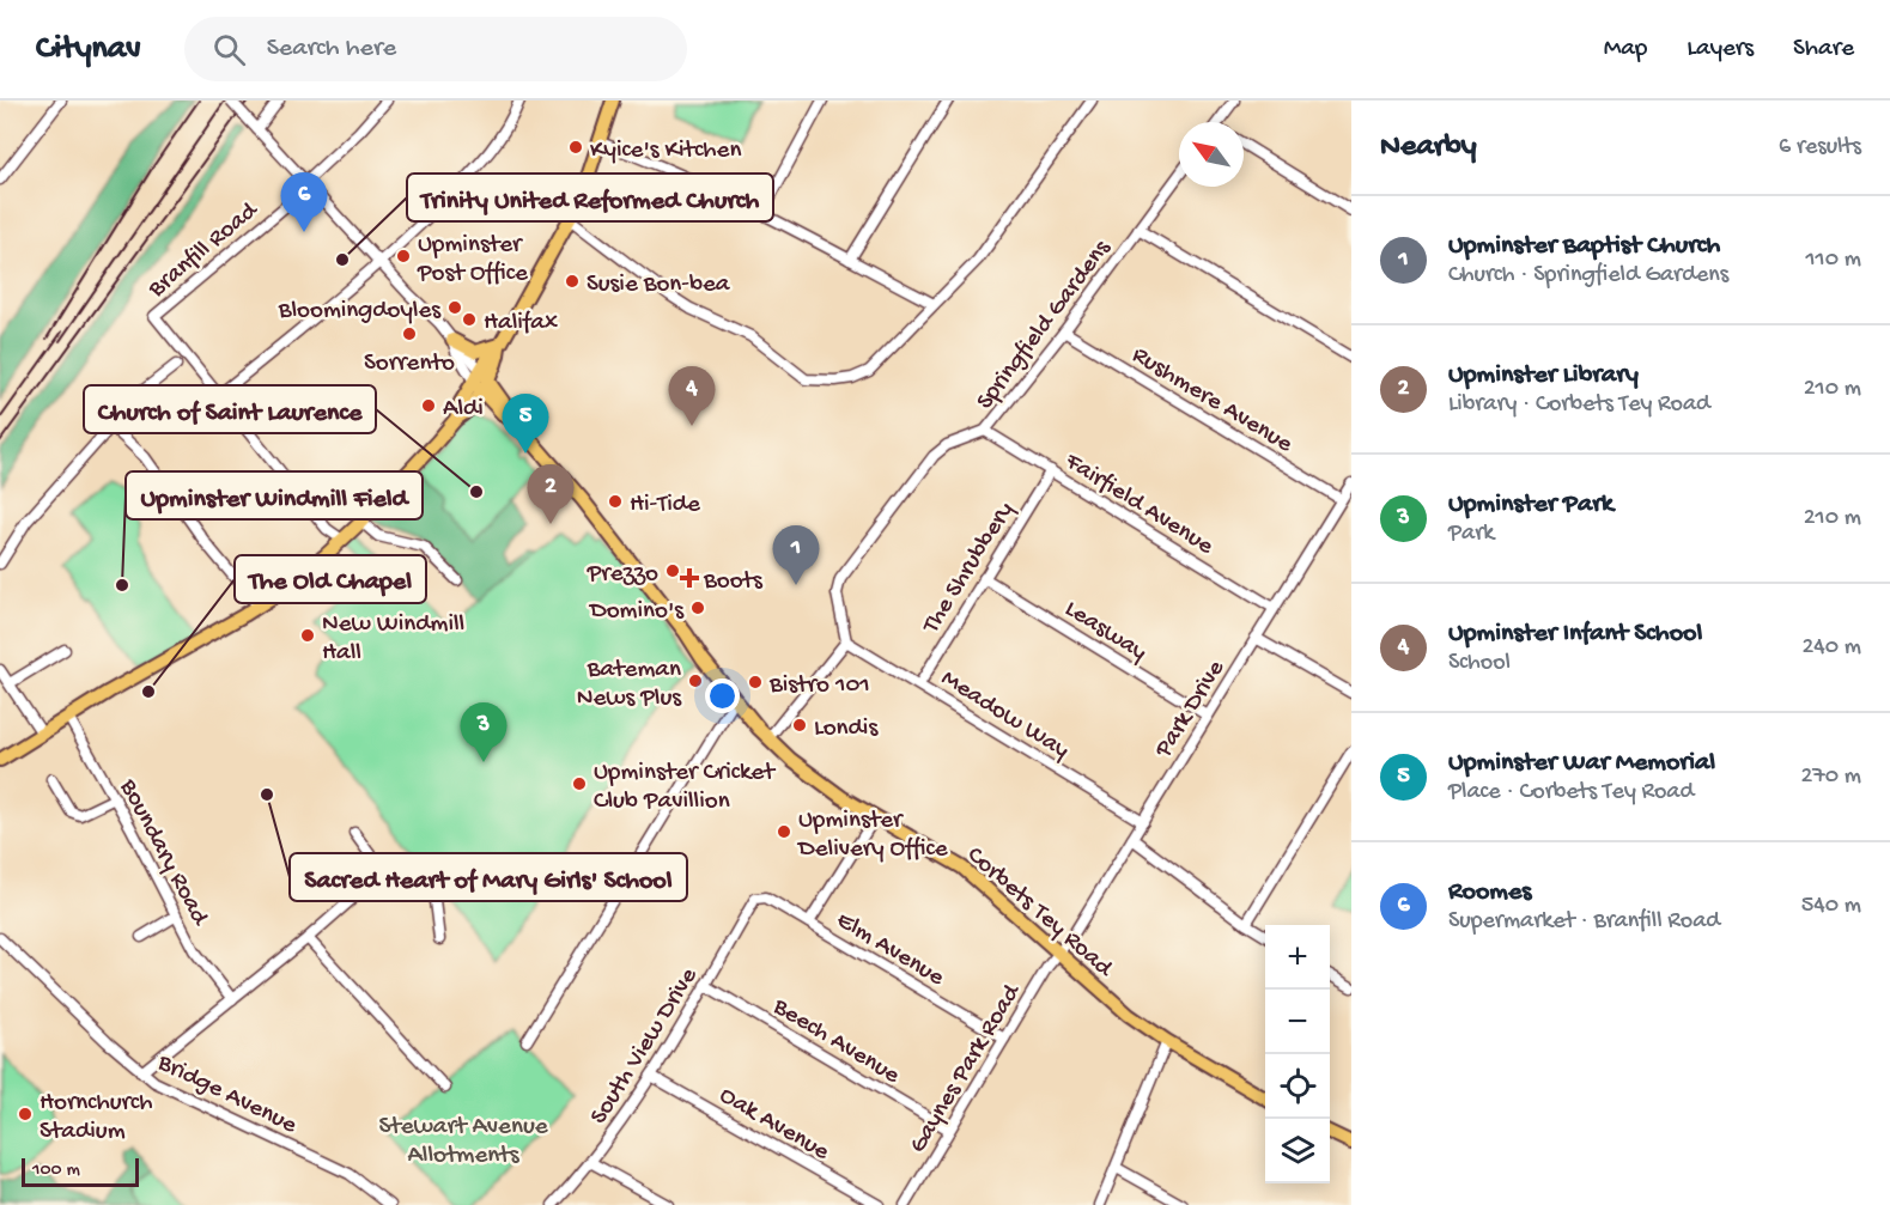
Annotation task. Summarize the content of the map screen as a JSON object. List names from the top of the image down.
{
  "streets": {
    "main road": ["Corbets Tey Road"],
    "street": [
      "Branfill Road",
      "Springfield Gardens",
      "Rushmere Avenue",
      "Fairfield Avenue",
      "The Shrubbery",
      "Leasway",
      "Park Drive",
      "Meadow Way",
      "Boundary Road",
      "Elm Avenue",
      "Beech Avenue",
      "South View Drive",
      "Gaynes Park Road",
      "Bridge Avenue",
      "Oak Avenue"
    ]
  },
  "crossings": [
    ["Springfield Gardens", "Rushmere Avenue"],
    ["Springfield Gardens", "Fairfield Avenue"],
    ["Springfield Gardens", "Meadow Way"],
    ["Rushmere Avenue", "Park Drive"],
    ["Fairfield Avenue", "The Shrubbery"],
    ["Fairfield Avenue", "Park Drive"],
    ["The Shrubbery", "Leasway"],
    ["The Shrubbery", "Meadow Way"],
    ["Leasway", "Park Drive"],
    ["Park Drive", "Meadow Way"],
    ["Park Drive", "Corbets Tey Road"],
    ["Park Drive", "Gaynes Park Road"],
    ["Corbets Tey Road", "Gaynes Park Road"],
    ["Elm Avenue", "South View Drive"],
    ["Elm Avenue", "Gaynes Park Road"],
    ["Beech Avenue", "South View Drive"],
    ["Beech Avenue", "Gaynes Park Road"],
    ["South View Drive", "Oak Avenue"]
  ],
  "parks": ["Stewart Avenue Allotments"],
  "places": {
    "other": [
      "Kyice's Kitchen",
      "Upminster Post Office",
      "Trinity United Reformed Church",
      "Susie Bon-bea",
      "Bloomingdoyles",
      "Halifax",
      "Sorrento",
      "Aldi",
      "Church of Saint Laurence",
      "Hi-Tide",
      "Prezzo",
      "Upminster Windmill Field",
      "Domino's",
      "New Windmill Hall",
      "Bateman News Plus",
      "Bistro 101",
      "The Old Chapel",
      "Londis",
      "Upminster Cricket Club Pavillion",
      "Sacred Heart of Mary Girls' School",
      "Upminster Delivery Office",
      "Hornchurch Stadium"
    ],
    "health": ["Boots"]
  },
  "scale_bar": "100 m",
  "north": "top left",
  "page": {
    "header": "Citynav",
    "search": "Search here",
    "nav": ["Map", "Layers", "Share"],
    "heading": ["Nearby", "6 results"],
    "pins": [
      "6",
      "4",
      "5",
      "2",
      "1",
      "3"
    ],
    "list": [
      {
        "mark": "1",
        "name": "Upminster Baptist Church",
        "note": "Church · Springfield Gardens",
        "value": "110 m"
      },
      {
        "mark": "2",
        "name": "Upminster Library",
        "note": "Library · Corbets Tey Road",
        "value": "210 m"
      },
      {
        "mark": "3",
        "name": "Upminster Park",
        "note": "Park",
        "value": "210 m"
      },
      {
        "mark": "4",
        "name": "Upminster Infant School",
        "note": "School",
        "value": "240 m"
      },
      {
        "mark": "5",
        "name": "Upminster War Memorial",
        "note": "Place · Corbets Tey Road",
        "value": "270 m"
      },
      {
        "mark": "6",
        "name": "Roomes",
        "note": "Supermarket · Branfill Road",
        "value": "540 m"
      }
    ],
    "map_buttons": ["+", "−"],
    "scale": "100 m"
  }
}
